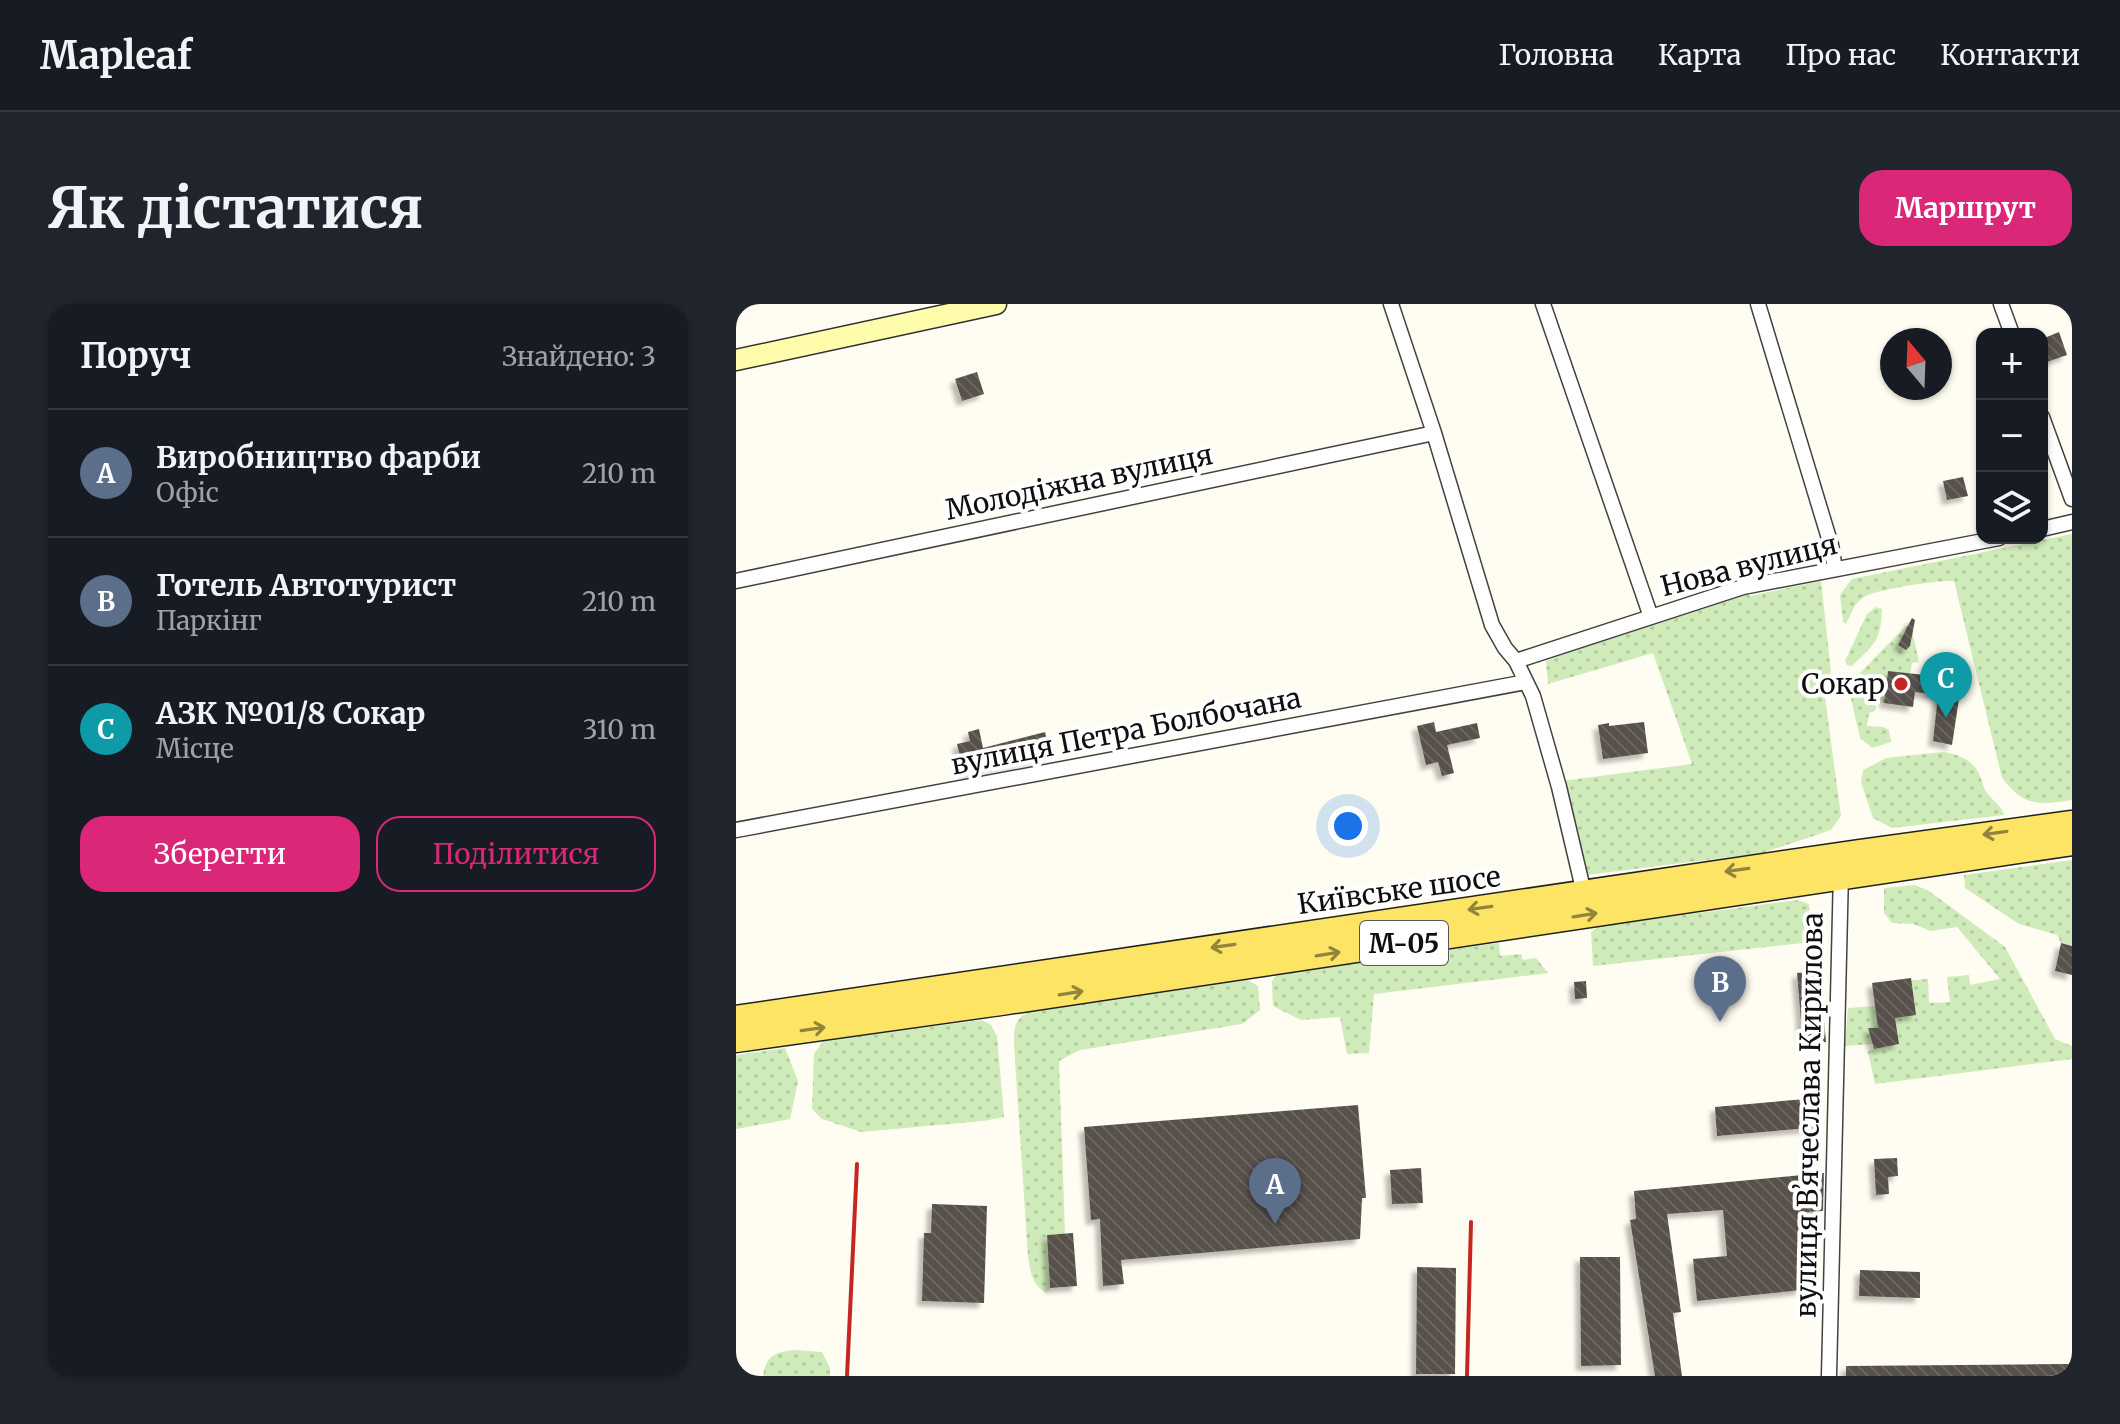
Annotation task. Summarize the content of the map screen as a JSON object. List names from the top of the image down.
{
  "streets": {
    "main road": ["Київське шосе", "М-05"],
    "street": [
      "Молодіжна вулиця",
      "Нова вулиця",
      "вулиця Петра Болбочана",
      "вулиця Вʼячеслава Кирилова"
    ]
  },
  "crossings": [
    ["Київське шосе", "М-05"],
    ["Київське шосе", "вулиця Вʼячеслава Кирилова"],
    ["М-05", "вулиця Вʼячеслава Кирилова"]
  ],
  "places": ["Сокар"],
  "north": "top",
  "page": {
    "header": "Mapleaf",
    "nav": [
      "Головна",
      "Карта",
      "Про нас",
      "Контакти"
    ],
    "buttons": [
      "Маршрут",
      ["Зберегти", "Поділитися"]
    ],
    "title": "Як дістатися",
    "heading": ["Поруч", "Знайдено: 3"],
    "map_buttons": ["+", "−"],
    "list": [
      {
        "mark": "A",
        "name": "Виробництво фарби",
        "note": "Офіс",
        "value": "210 m"
      },
      {
        "mark": "B",
        "name": "Готель Автотурист",
        "note": "Паркінг",
        "value": "210 m"
      },
      {
        "mark": "C",
        "name": "АЗК №01/8 Сокар",
        "note": "Місце",
        "value": "310 m"
      }
    ],
    "pins": ["C", "B", "A"]
  }
}
